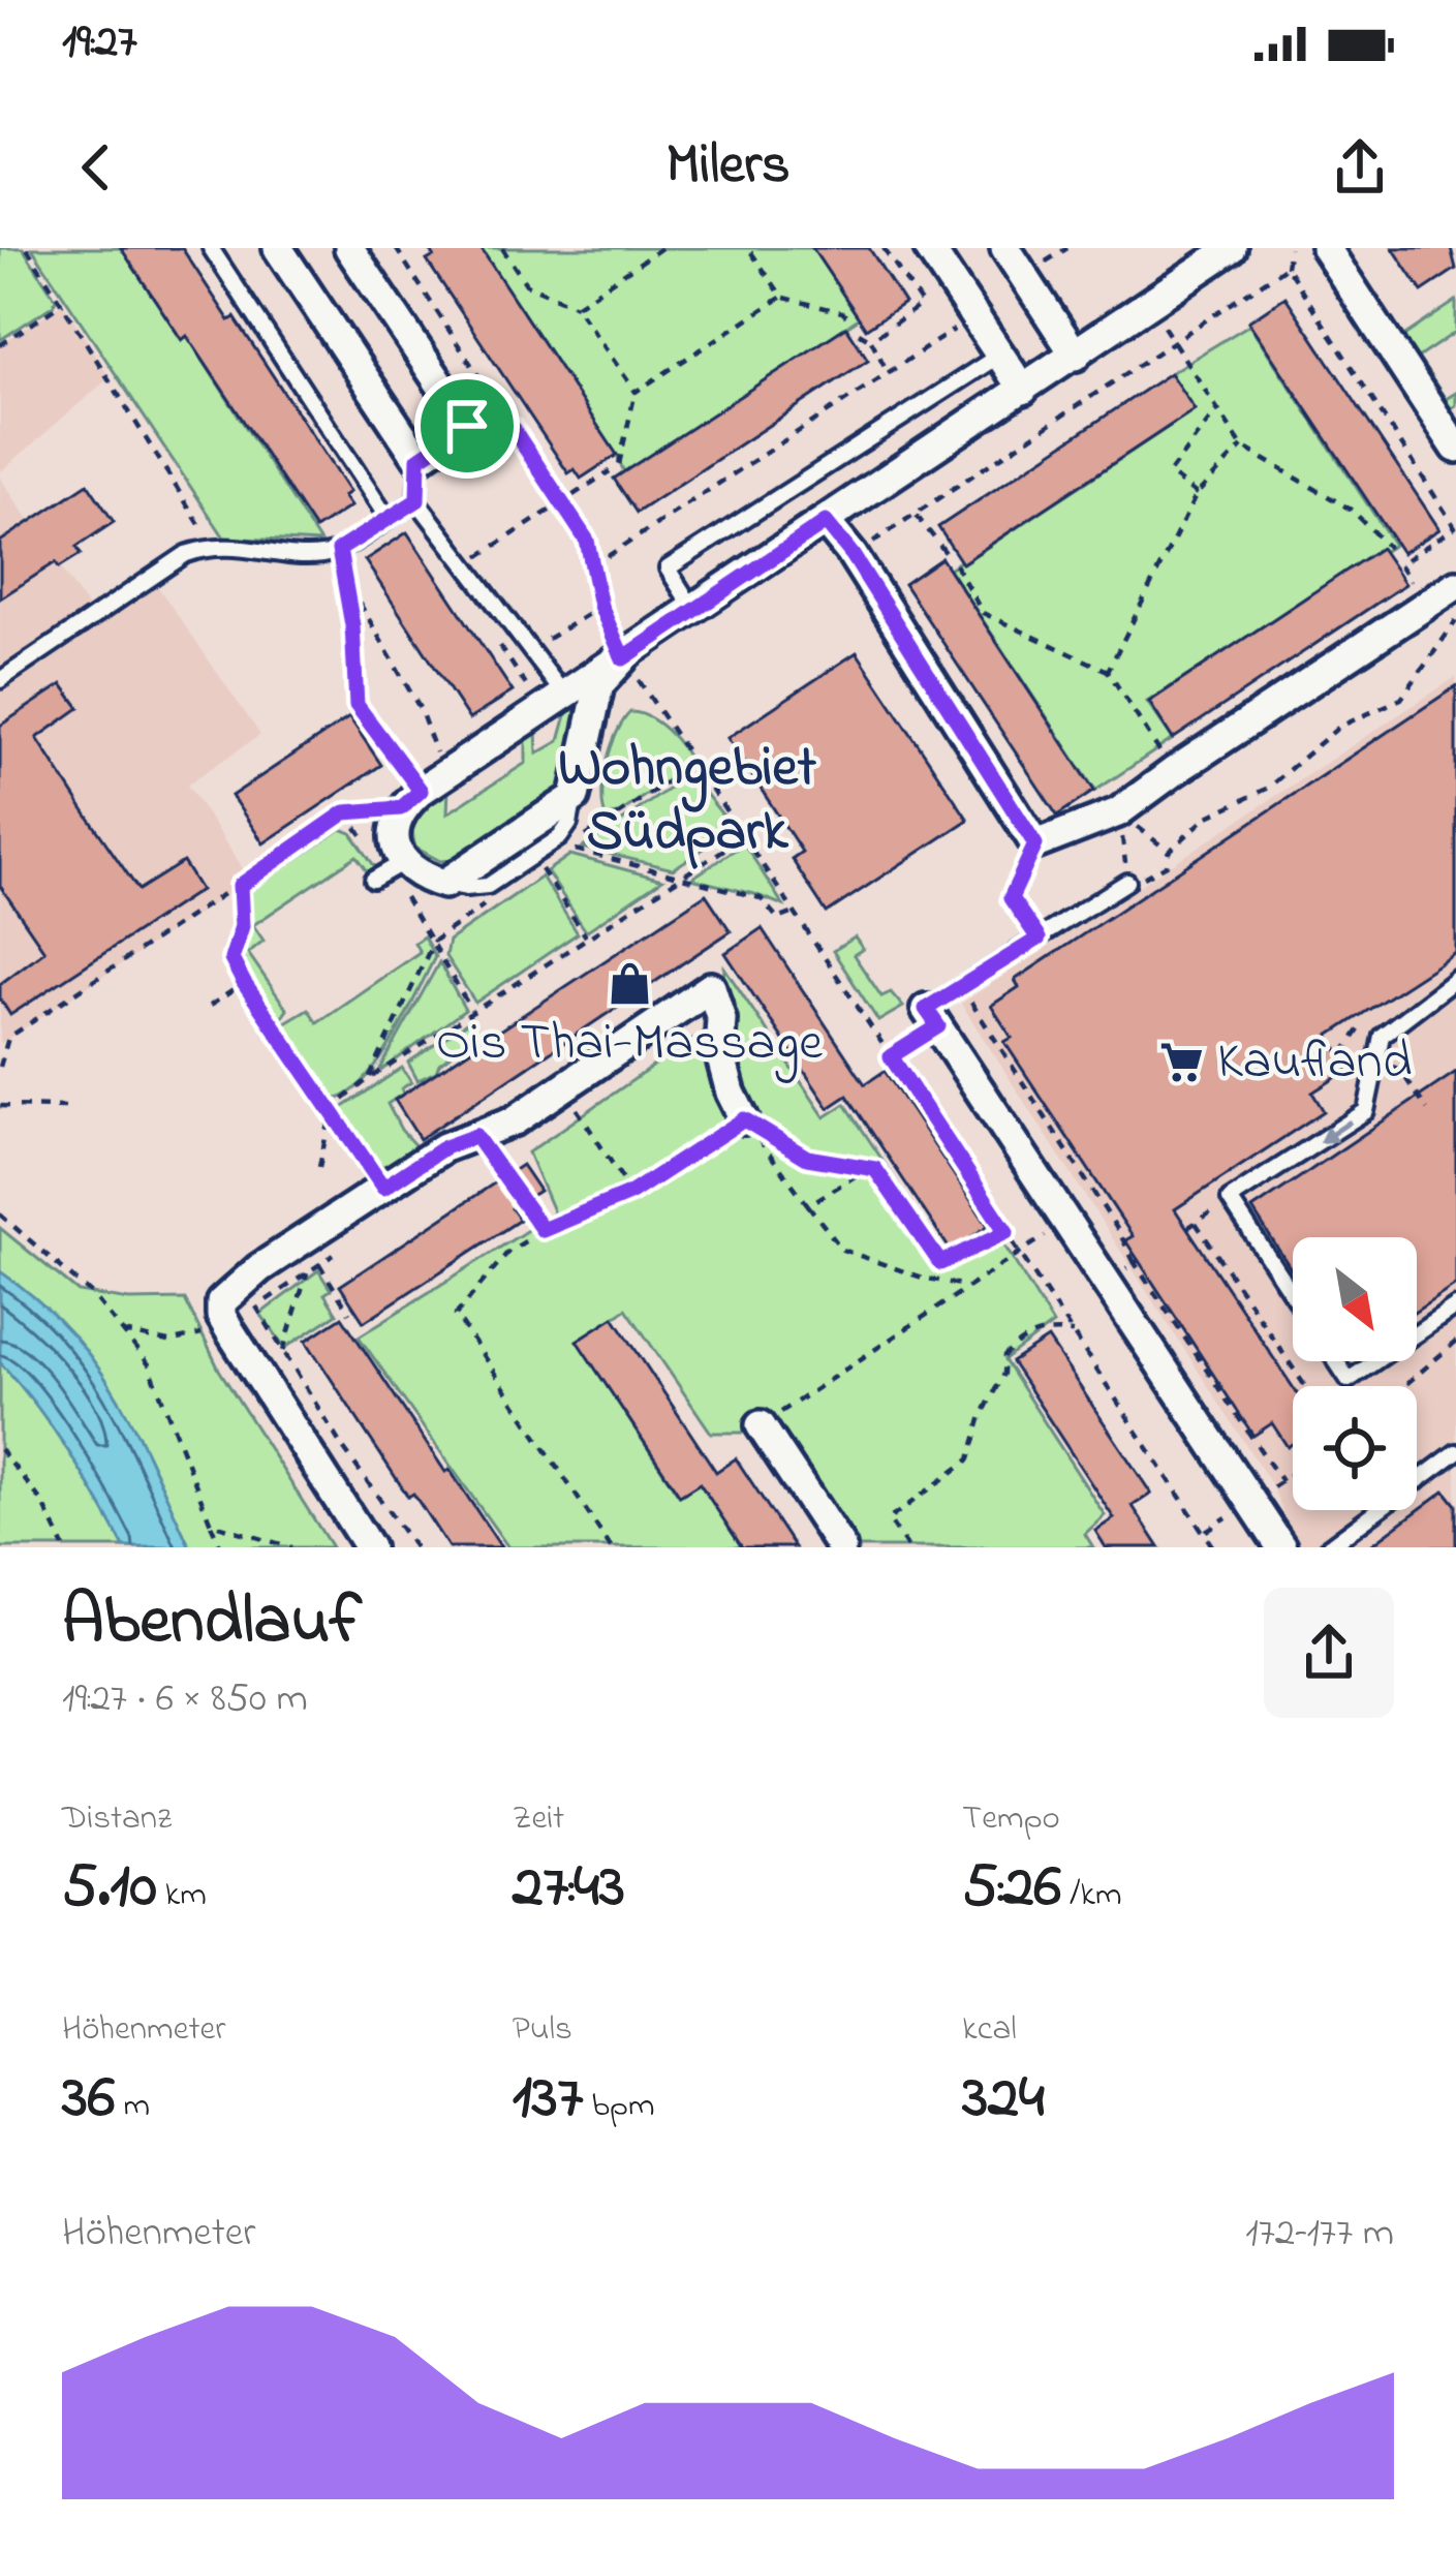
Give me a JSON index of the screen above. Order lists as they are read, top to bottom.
{
  "districts": ["Wohngebiet Südpark"],
  "places": {
    "shop": ["Ois Thai-Massage"],
    "supermarket": ["Kaufland"]
  },
  "north": "bottom right",
  "page": {
    "status": "19:27",
    "header": "Milers",
    "heading": ["Abendlauf", "19:27 · 6 × 850 m"],
    "stats": [
      ["Distanz", "5.10 km"],
      ["Zeit", "27:43"],
      ["Tempo", "5:26 /km"],
      ["Höhenmeter", "36 m"],
      ["Puls", "137 bpm"],
      ["kcal", "324"]
    ],
    "chart": ["Höhenmeter", "172–177 m"]
  }
}
